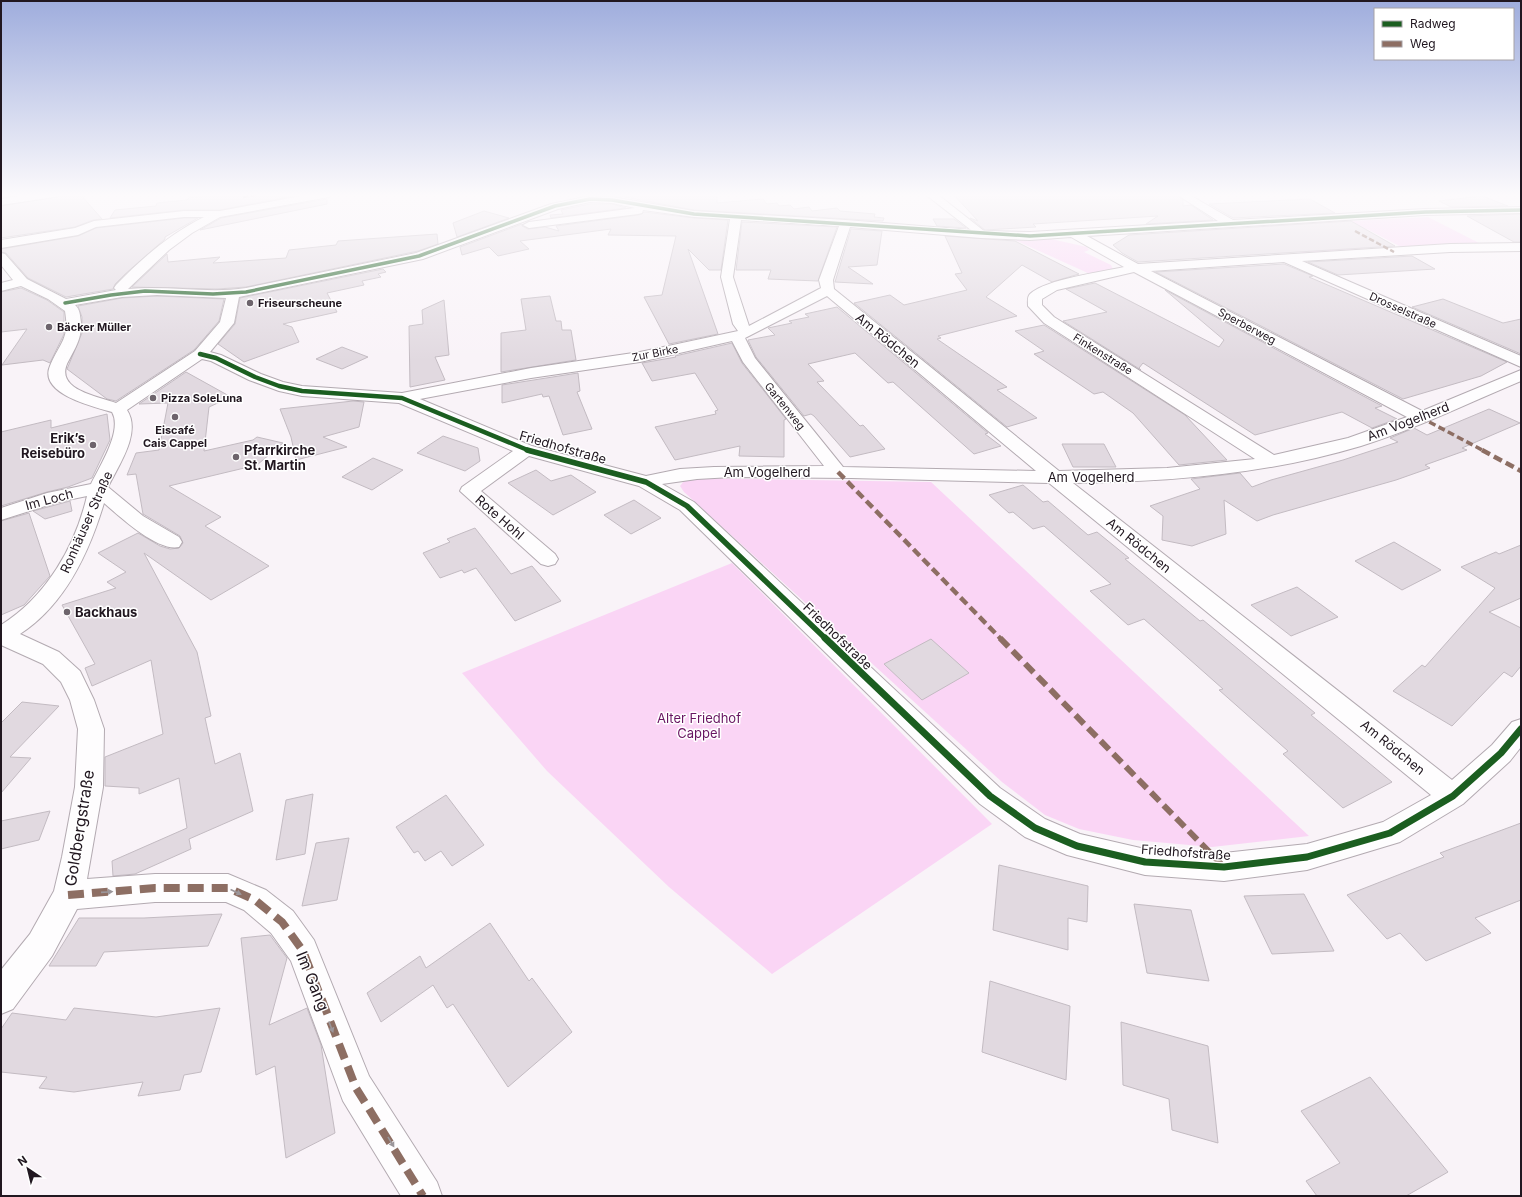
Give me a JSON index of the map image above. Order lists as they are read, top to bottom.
{
  "streets": {
    "street": [
      "Drosselstraße",
      "Sperberweg",
      "Am Rödchen",
      "Zur Birke",
      "Finkenstraße",
      "Gartenweg",
      "Am Vogelherd",
      "Friedhofstraße",
      "Im Loch",
      "Rote Hohl",
      "Ronhäuser Straße",
      "Goldbergstraße",
      "Im Gang"
    ]
  },
  "crossings": [
    ["Sperberweg", "Finkenstraße"],
    ["Sperberweg", "Am Vogelherd"],
    ["Am Rödchen", "Zur Birke"],
    ["Am Rödchen", "Am Vogelherd"],
    ["Am Rödchen", "Friedhofstraße"],
    ["Zur Birke", "Gartenweg"],
    ["Zur Birke", "Friedhofstraße"],
    ["Finkenstraße", "Am Vogelherd"],
    ["Gartenweg", "Am Vogelherd"],
    ["Am Vogelherd", "Friedhofstraße"],
    ["Friedhofstraße", "Rote Hohl"],
    ["Im Loch", "Ronhäuser Straße"],
    ["Ronhäuser Straße", "Goldbergstraße"],
    ["Goldbergstraße", "Im Gang"]
  ],
  "one_way": ["Im Gang"],
  "parks": ["Alter Friedhof Cappel"],
  "places": [
    "Friseurscheune",
    "Bäcker Müller",
    "Pizza SoleLuna",
    "Eiscafé Cais Cappel",
    "Erik’s Reisebüro",
    "Pfarrkirche St. Martin",
    "Backhaus"
  ],
  "legend": ["Radweg", "Weg"],
  "north": "top left"
}
